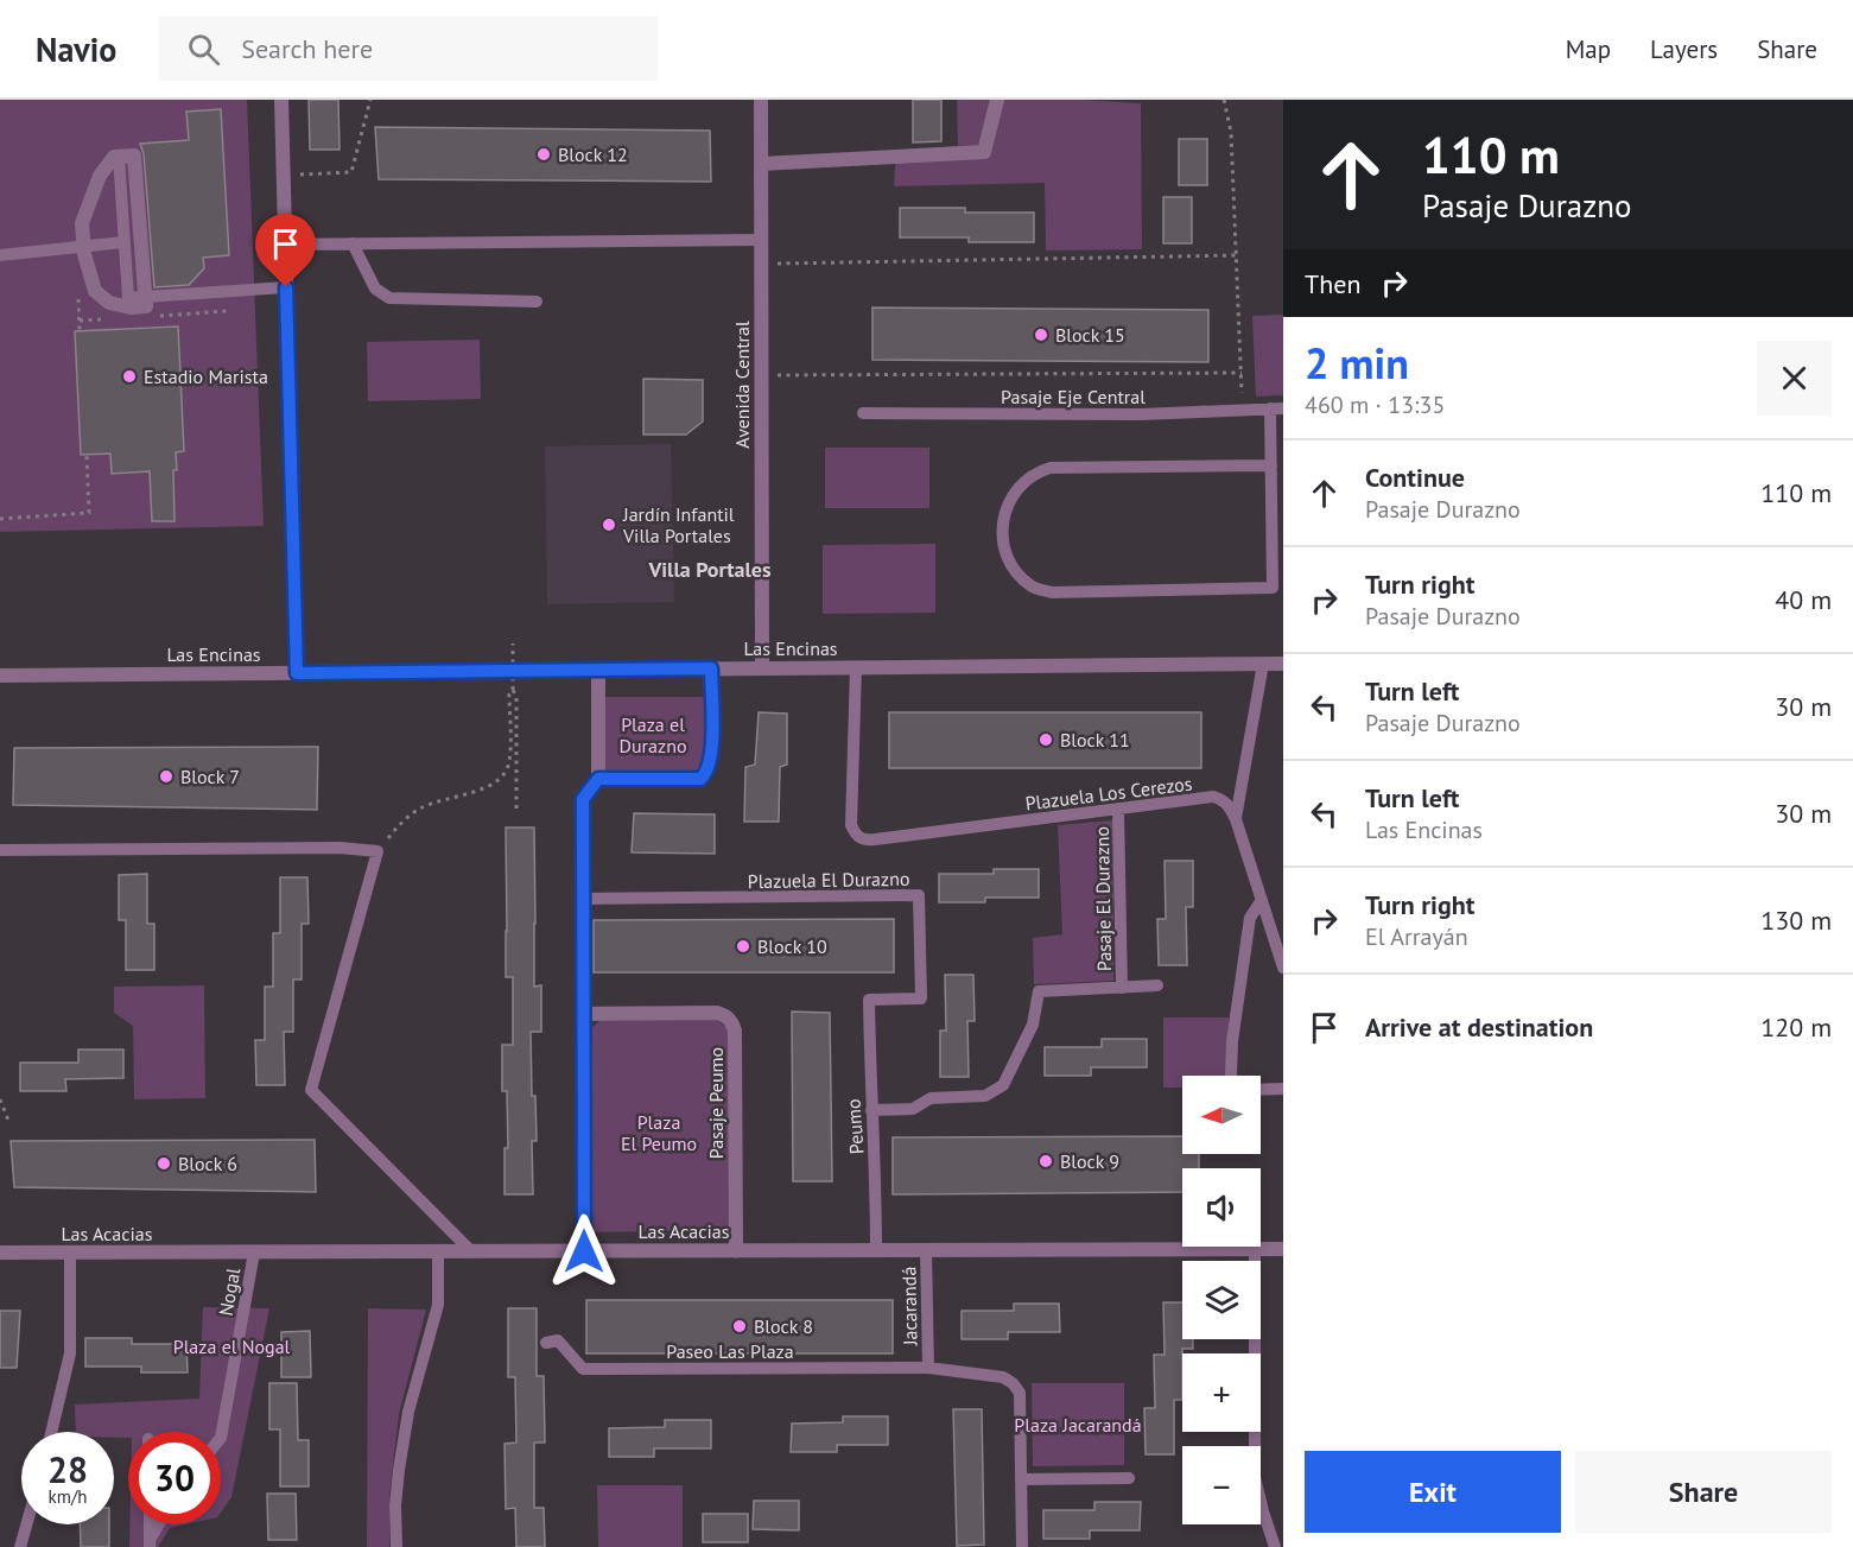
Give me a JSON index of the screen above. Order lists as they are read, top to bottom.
{
  "streets": {
    "street": [
      "Avenida Central",
      "Las Encinas",
      "Pasaje Peumo",
      "Las Acacias"
    ],
    "lane": [
      "Pasaje Eje Central",
      "Plazuela Los Cerezos",
      "Plazuela El Durazno",
      "Pasaje El Durazno",
      "Peumo",
      "Nogal",
      "Jacarandá",
      "Paseo Las Plaza"
    ]
  },
  "crossings": [
    ["Avenida Central", "Las Encinas"],
    ["Las Encinas", "Plazuela Los Cerezos"],
    ["Plazuela Los Cerezos", "Pasaje El Durazno"],
    ["Plazuela El Durazno", "Peumo"],
    ["Pasaje Peumo", "Las Acacias"],
    ["Peumo", "Las Acacias"],
    ["Las Acacias", "Nogal"],
    ["Las Acacias", "Jacarandá"],
    ["Jacarandá", "Paseo Las Plaza"]
  ],
  "districts": ["Villa Portales"],
  "parks": [
    "Plaza el Durazno",
    "Plaza El Peumo",
    "Plaza el Nogal",
    "Plaza Jacarandá"
  ],
  "places": [
    "Block 12",
    "Block 15",
    "Estadio Marista",
    "Jardín Infantil Villa Portales",
    "Block 11",
    "Block 7",
    "Block 10",
    "Block 9",
    "Block 6",
    "Block 8"
  ],
  "north": "left",
  "page": {
    "header": "Navio",
    "search": "Search here",
    "nav": ["Map", "Layers", "Share"],
    "turn": ["110 m", "Pasaje Durazno"],
    "then": "Then",
    "heading": ["2 min", "460 m · 13:35"],
    "list": [
      {
        "name": "Continue",
        "note": "Pasaje Durazno",
        "value": "110 m"
      },
      {
        "name": "Turn right",
        "note": "Pasaje Durazno",
        "value": "40 m"
      },
      {
        "name": "Turn left",
        "note": "Pasaje Durazno",
        "value": "30 m"
      },
      {
        "name": "Turn left",
        "note": "Las Encinas",
        "value": "30 m"
      },
      {
        "name": "Turn right",
        "note": "El Arrayán",
        "value": "130 m"
      },
      {
        "name": "Arrive at destination",
        "value": "120 m"
      }
    ],
    "map_buttons": ["+", "−"],
    "speed": "28 km/h",
    "limit": "30",
    "buttons": ["Exit", "Share"]
  }
}
